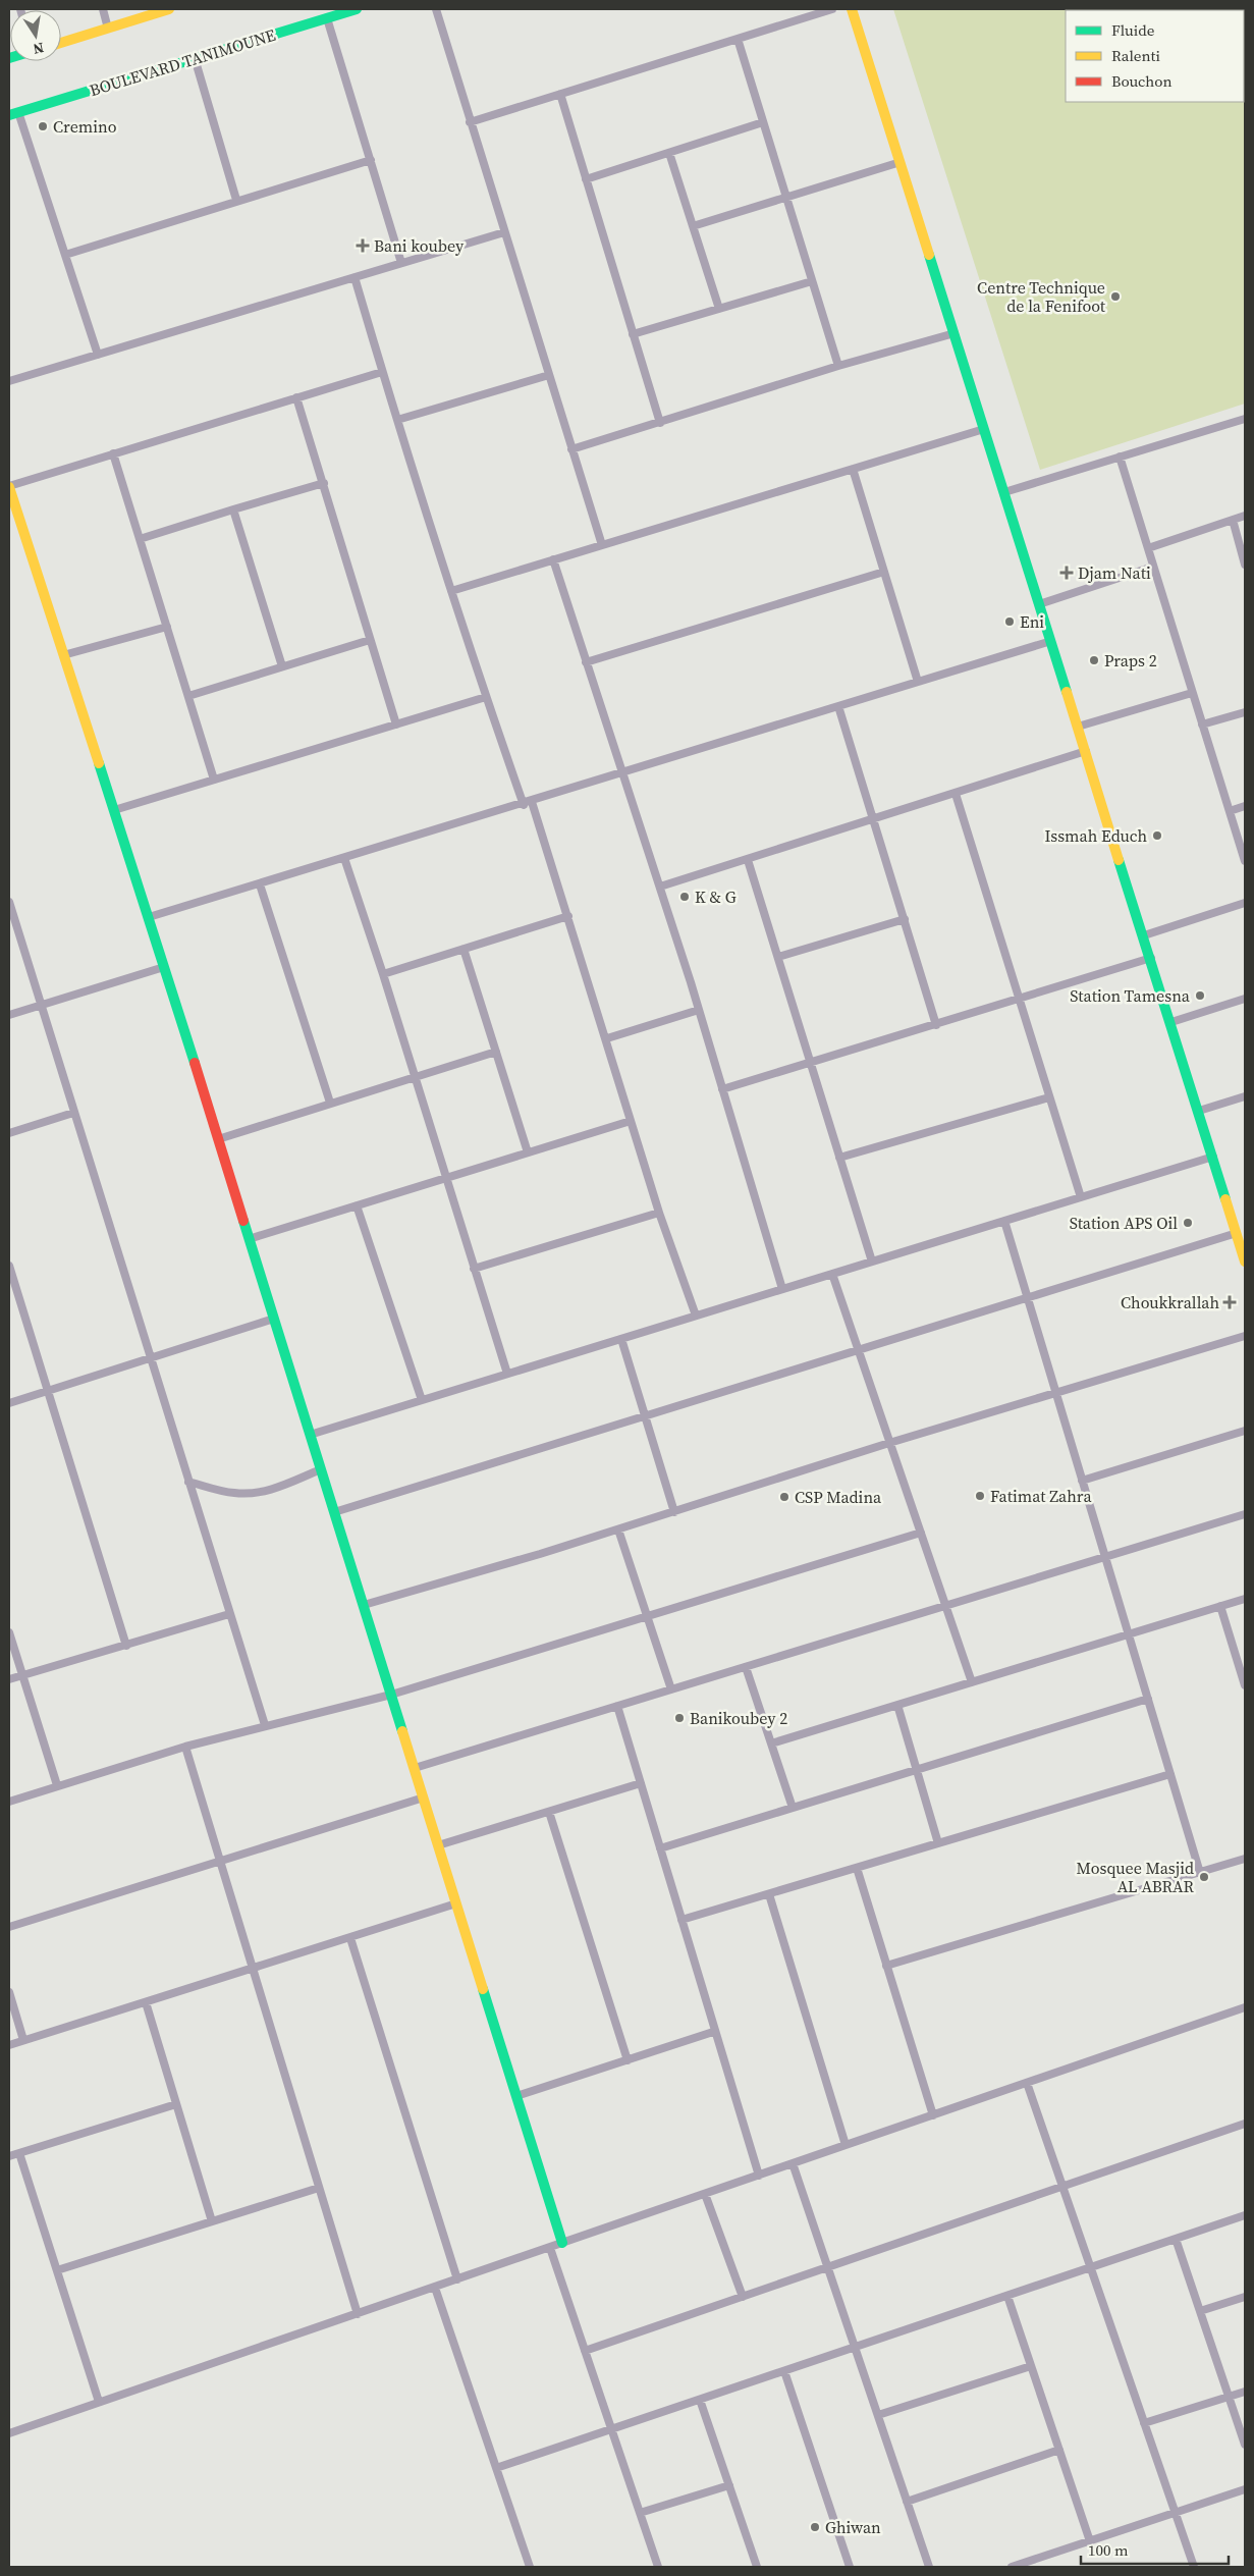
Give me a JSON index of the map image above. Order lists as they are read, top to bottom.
{
  "streets": {
    "street": ["BOULEVARD TANIMOUNE"]
  },
  "places": {
    "other": [
      "Cremino",
      "Centre Technique de la Fenifoot",
      "Eni",
      "Praps 2",
      "Issmah Educh",
      "K & G",
      "Station Tamesna",
      "Station APS Oil",
      "Fatimat Zahra",
      "CSP Madina",
      "Banikoubey 2",
      "Mosquee Masjid AL ABRAR",
      "Ghiwan"
    ],
    "health": ["Bani koubey", "Djam Nati", "Choukkrallah"]
  },
  "legend": ["Fluide", "Ralenti", "Bouchon"],
  "scale_bar": "100 m",
  "north": "bottom"
}
